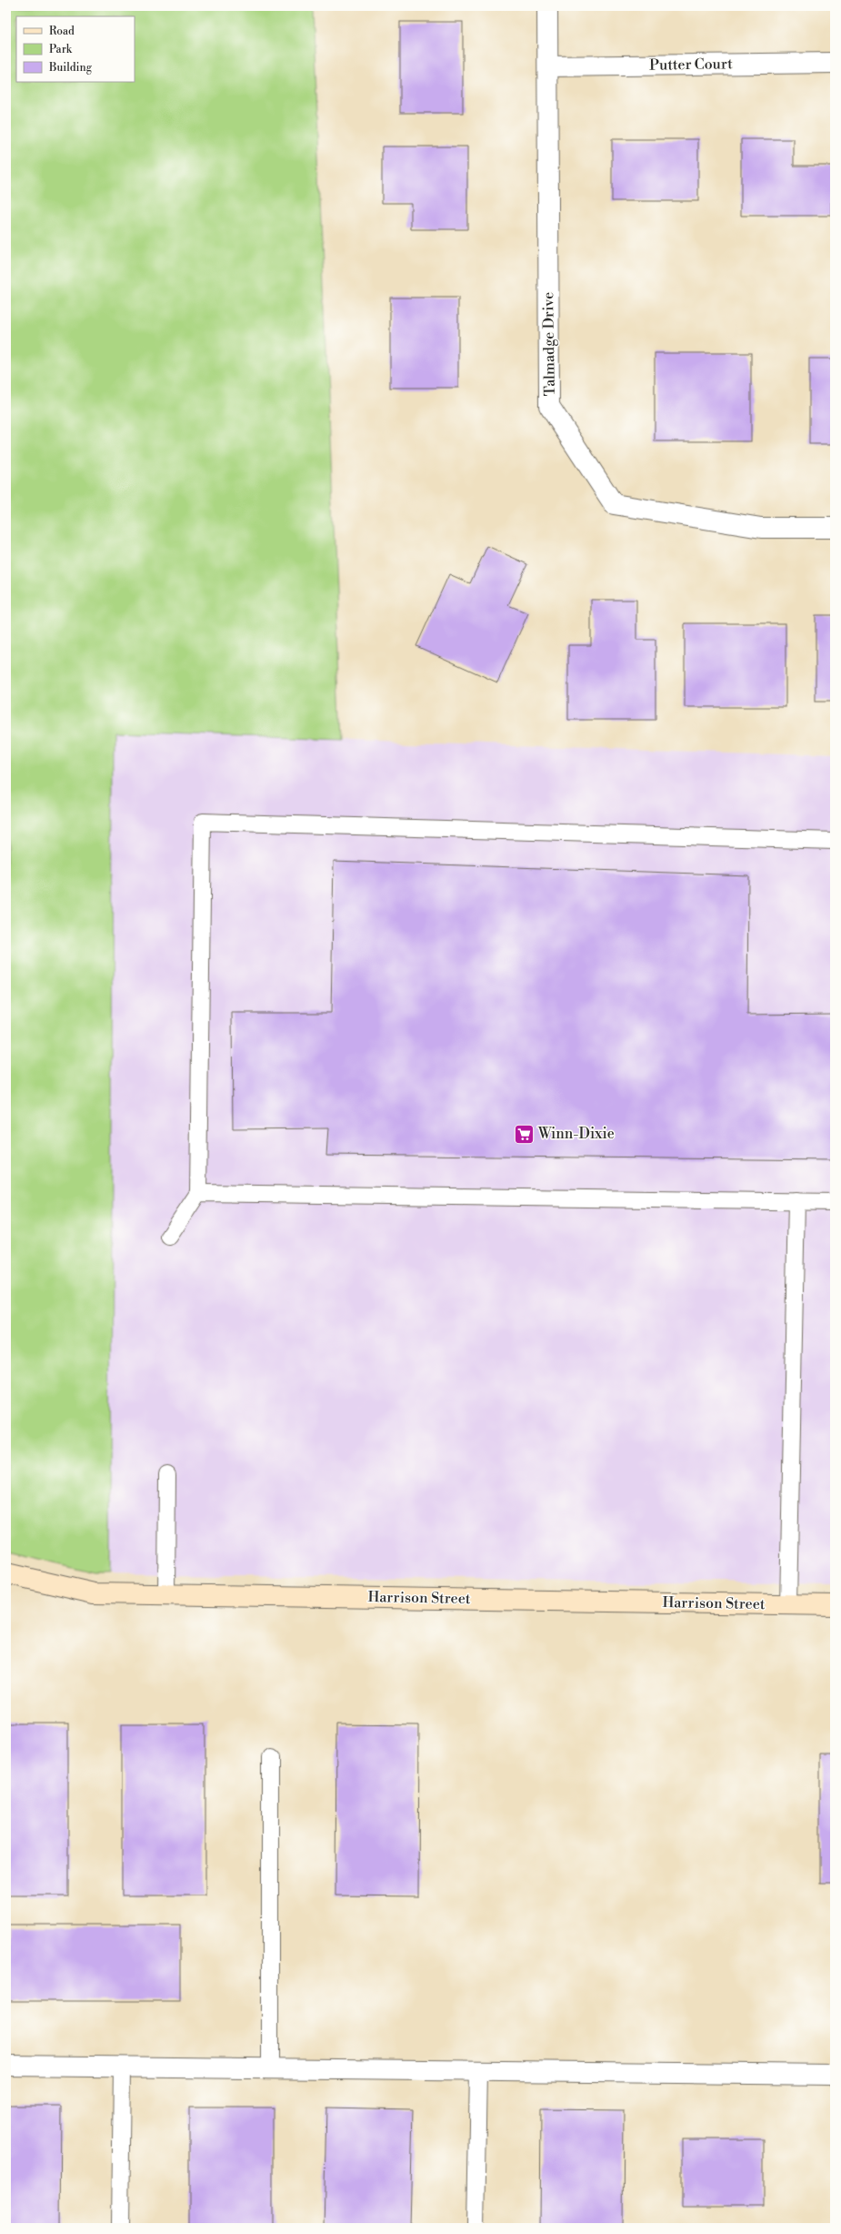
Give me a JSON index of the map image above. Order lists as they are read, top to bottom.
{
  "streets": {
    "street": ["Putter Court", "Talmadge Drive", "Harrison Street"]
  },
  "crossings": [
    ["Putter Court", "Talmadge Drive"]
  ],
  "places": {
    "supermarket": ["Winn-Dixie"]
  },
  "legend": ["Road", "Park", "Building"]
}
